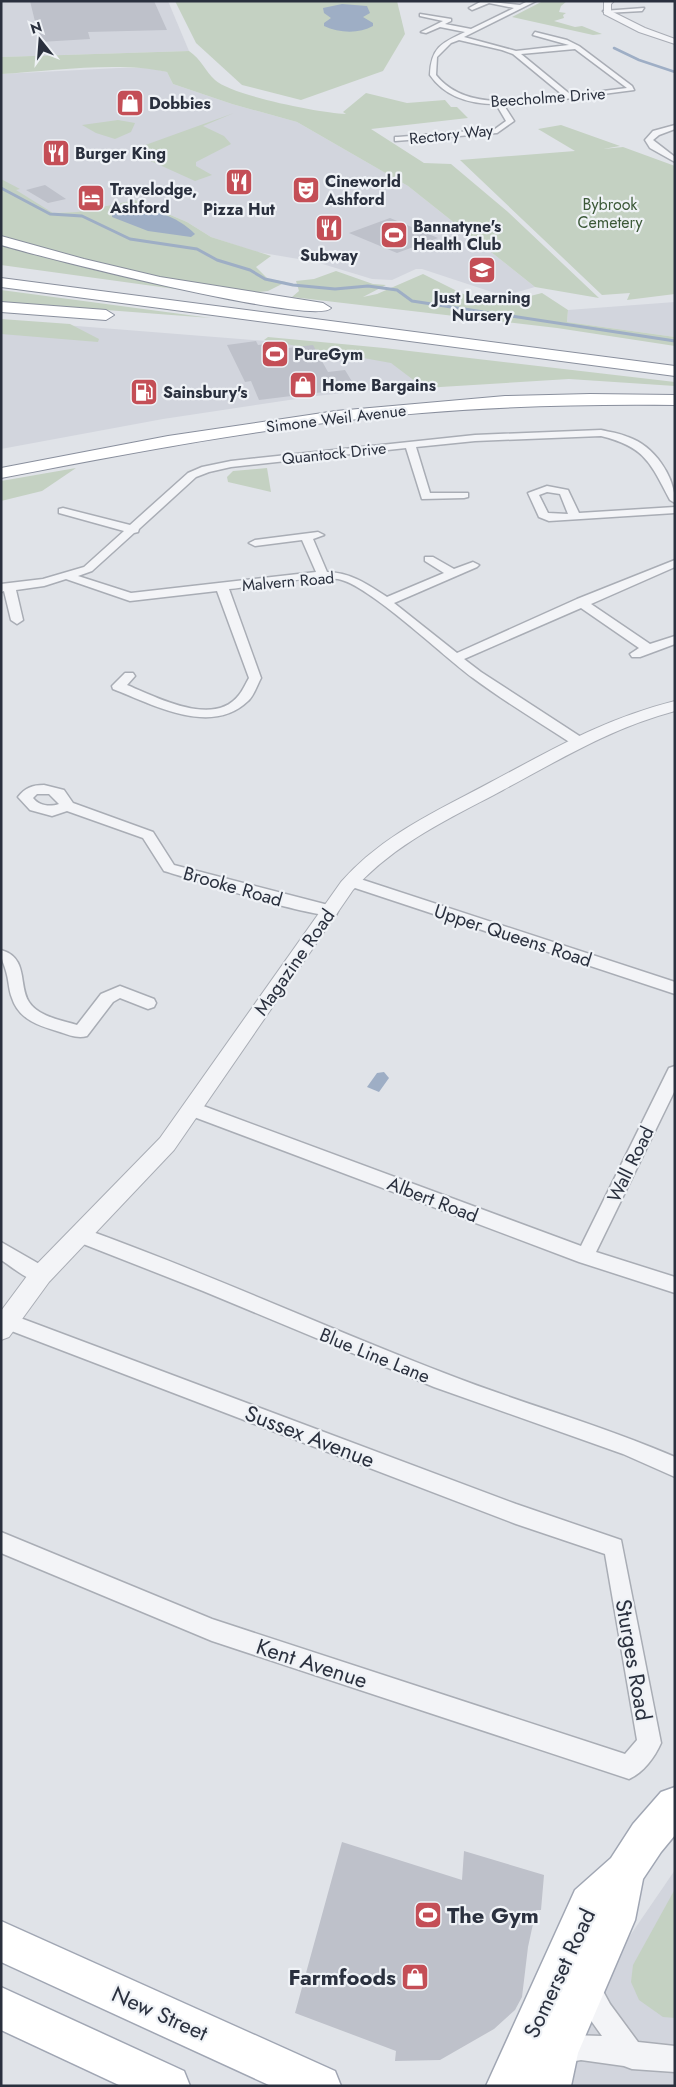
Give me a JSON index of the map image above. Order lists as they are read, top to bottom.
{
  "streets": {
    "highway": ["Simone Weil Avenue"],
    "main road": ["Somerset Road", "New Street"],
    "street": [
      "Beecholme Drive",
      "Rectory Way",
      "Quantock Drive",
      "Malvern Road",
      "Brooke Road",
      "Upper Queens Road",
      "Magazine Road",
      "Wall Road",
      "Albert Road",
      "Blue Line Lane",
      "Sussex Avenue",
      "Sturges Road",
      "Kent Avenue"
    ]
  },
  "crossings": [
    ["Beecholme Drive", "Rectory Way"],
    ["Quantock Drive", "Malvern Road"],
    ["Malvern Road", "Magazine Road"],
    ["Brooke Road", "Magazine Road"],
    ["Upper Queens Road", "Magazine Road"],
    ["Magazine Road", "Albert Road"],
    ["Magazine Road", "Blue Line Lane"],
    ["Magazine Road", "Sussex Avenue"],
    ["Wall Road", "Albert Road"],
    ["Sussex Avenue", "Sturges Road"],
    ["Sturges Road", "Kent Avenue"]
  ],
  "parks": ["Bybrook Cemetery"],
  "places": {
    "shop": ["Dobbies", "Home Bargains", "Farmfoods"],
    "restaurant": ["Burger King", "Pizza Hut", "Subway"],
    "theatre": ["Cineworld Ashford"],
    "hotel": ["Travelodge, Ashford"],
    "sports": ["Bannatyne's Health Club", "PureGym", "The Gym"],
    "school or university": ["Just Learning Nursery"],
    "fuel station": ["Sainsbury's"]
  },
  "north": "top"
}
